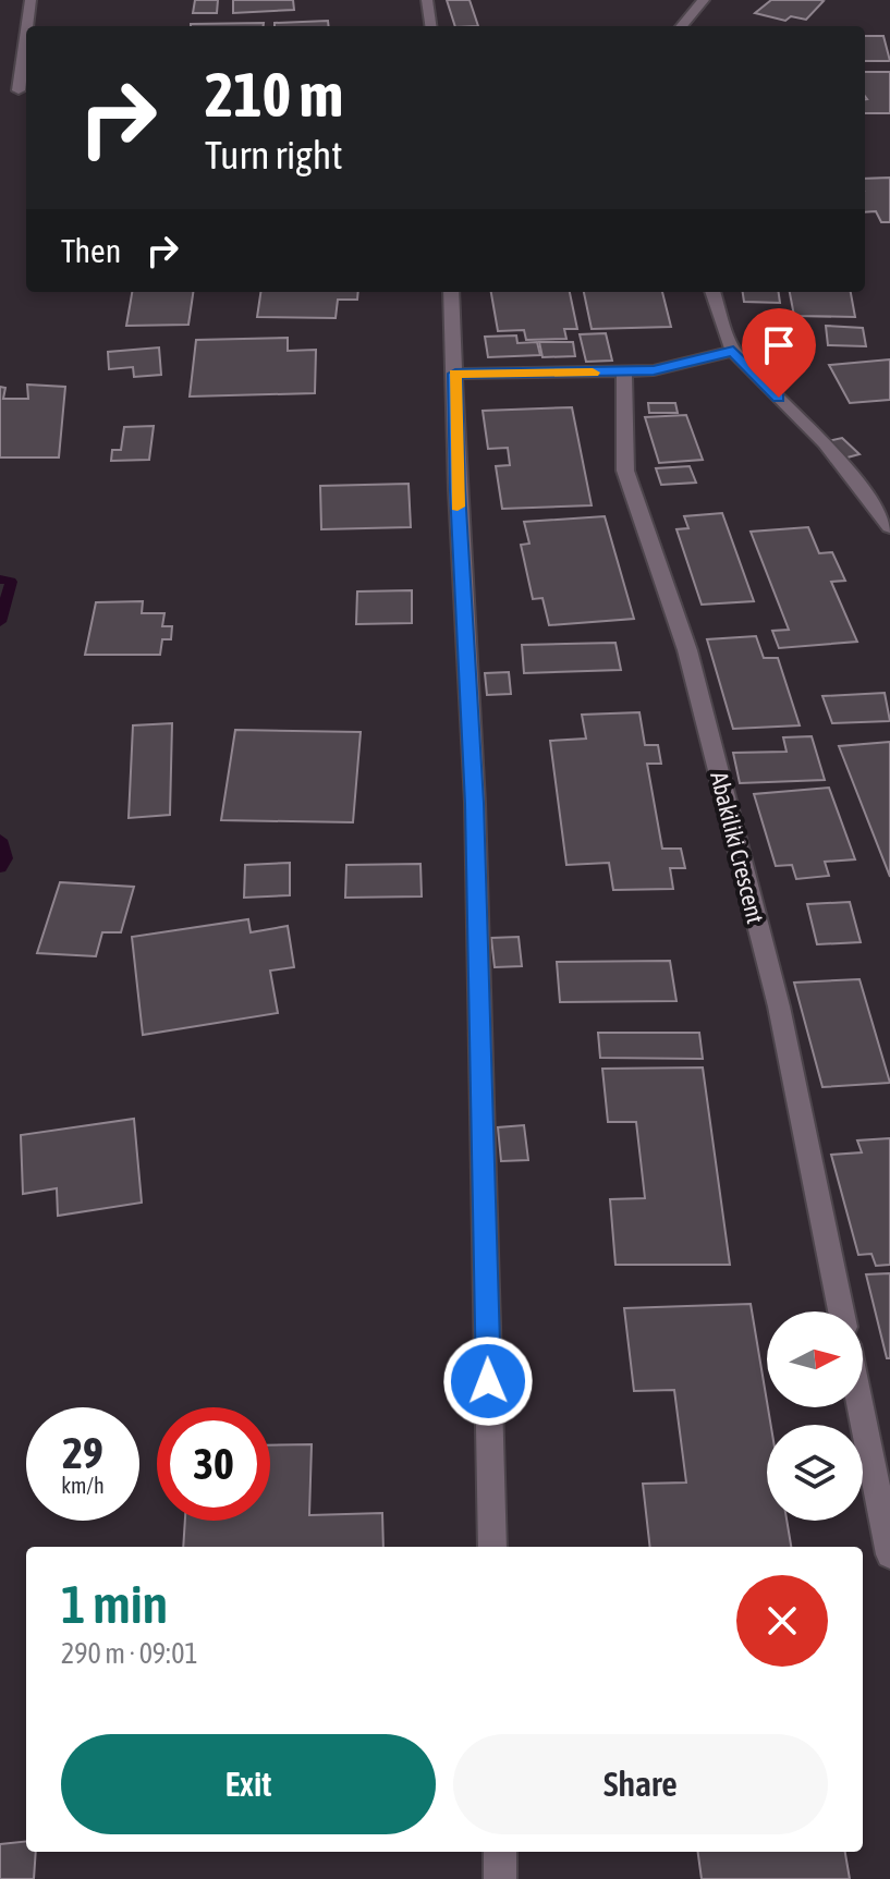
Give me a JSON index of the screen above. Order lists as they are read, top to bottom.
{
  "streets": {
    "street": ["Abakiliki Crescent"]
  },
  "north": "right",
  "page": {
    "turn": ["210 m", "Turn right"],
    "then": "Then",
    "speed": "29 km/h",
    "limit": "30",
    "heading": ["1 min", "290 m · 09:01"],
    "buttons": ["Exit", "Share"]
  }
}
